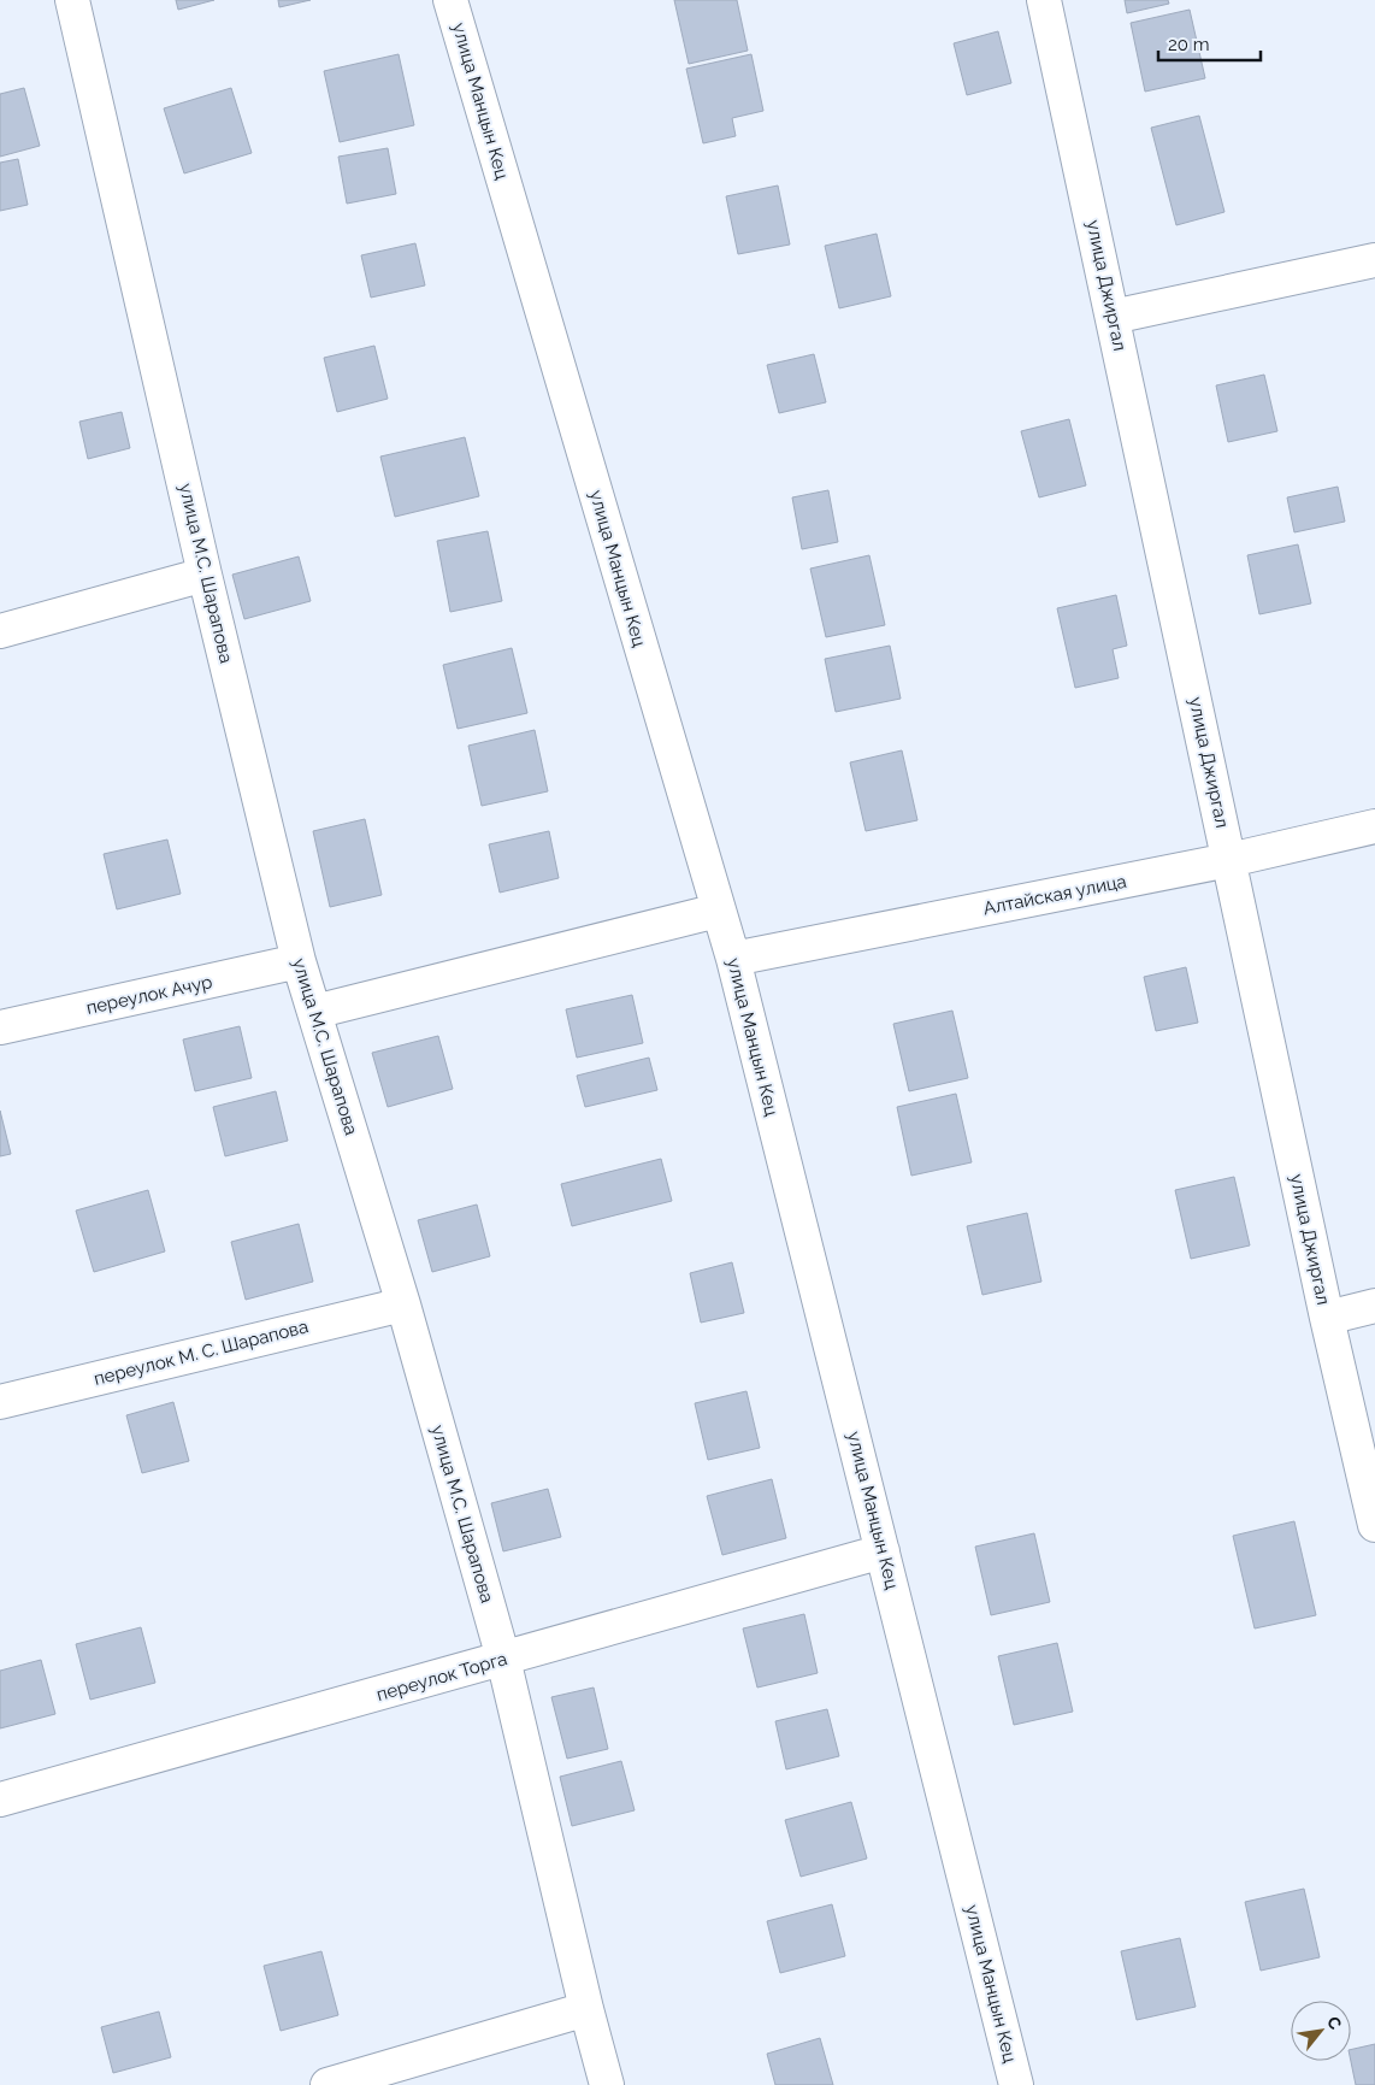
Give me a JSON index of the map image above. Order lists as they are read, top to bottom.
{
  "streets": {
    "street": [
      "улица Манцын Кец",
      "улица Джиргал",
      "улица М.С. Шарапова",
      "Алтайская улица",
      "переулок Ачур",
      "переулок М. С. Шарапова",
      "переулок Торга"
    ]
  },
  "crossings": [
    ["улица Манцын Кец", "Алтайская улица"],
    ["улица Манцын Кец", "переулок Торга"],
    ["улица Джиргал", "Алтайская улица"],
    ["улица М.С. Шарапова", "переулок Ачур"],
    ["улица М.С. Шарапова", "переулок М. С. Шарапова"],
    ["улица М.С. Шарапова", "переулок Торга"]
  ],
  "scale_bar": "20 m",
  "north": "top right"
}
